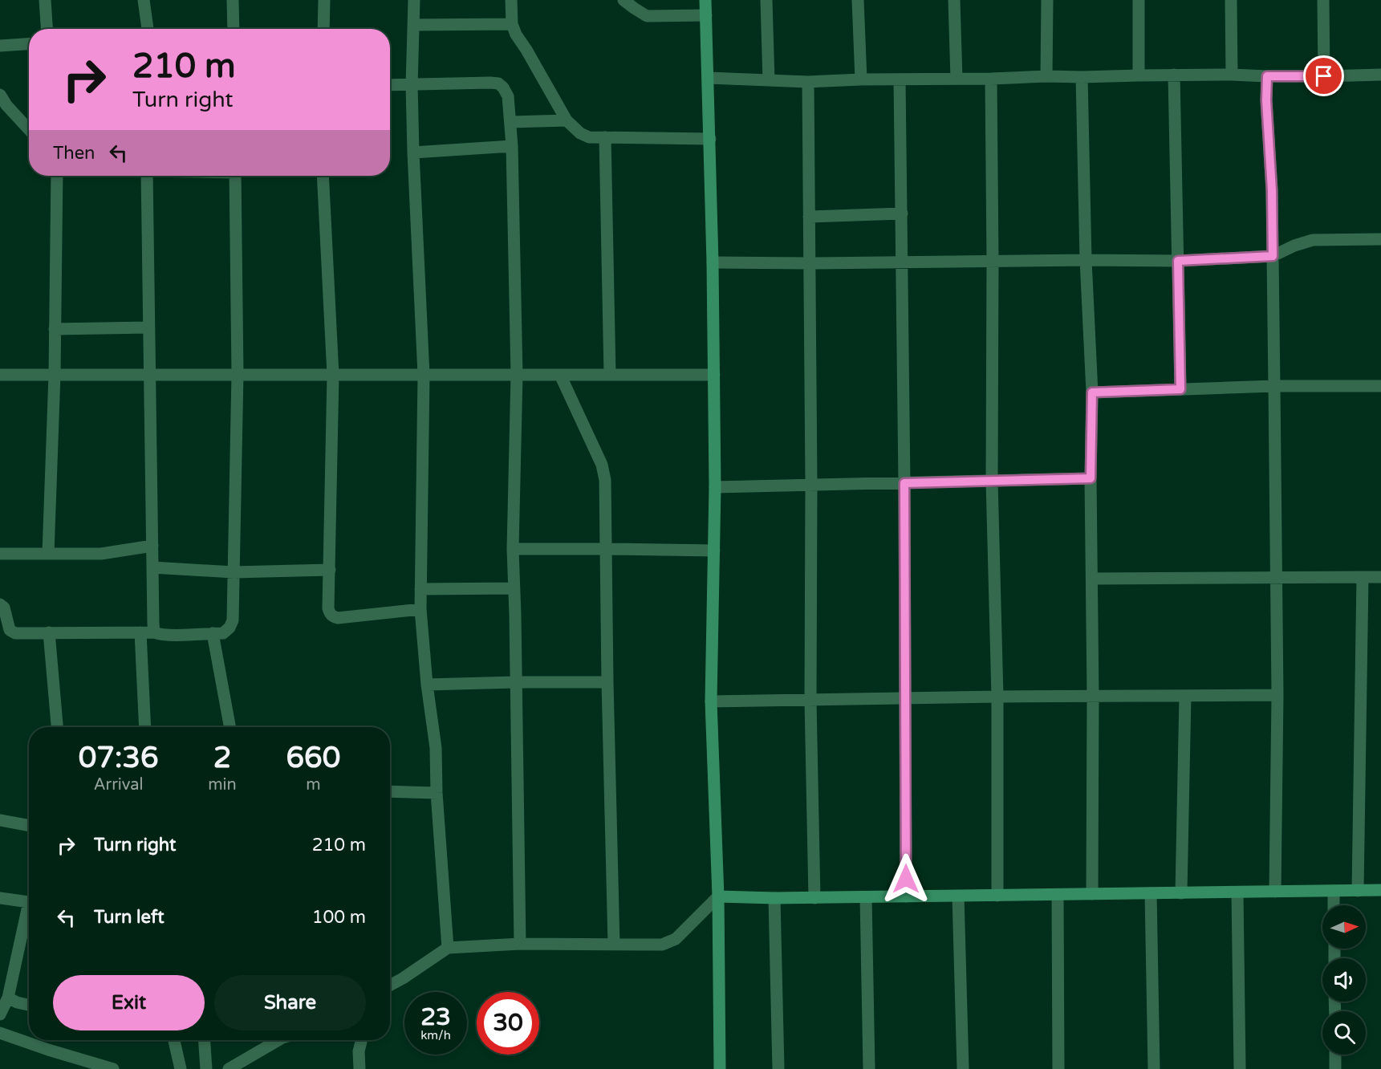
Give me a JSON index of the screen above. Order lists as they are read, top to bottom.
{
  "north": "right",
  "page": {
    "turn": ["210 m", "Turn right"],
    "then": "Then",
    "eta": [
      "07:36",
      "Arrival",
      "2",
      "min",
      "660",
      "m"
    ],
    "list": [
      {
        "name": "Turn right",
        "value": "210 m"
      },
      {
        "name": "Turn left",
        "value": "100 m"
      }
    ],
    "buttons": ["Exit", "Share"],
    "speed": "23 km/h",
    "limit": "30"
  }
}
